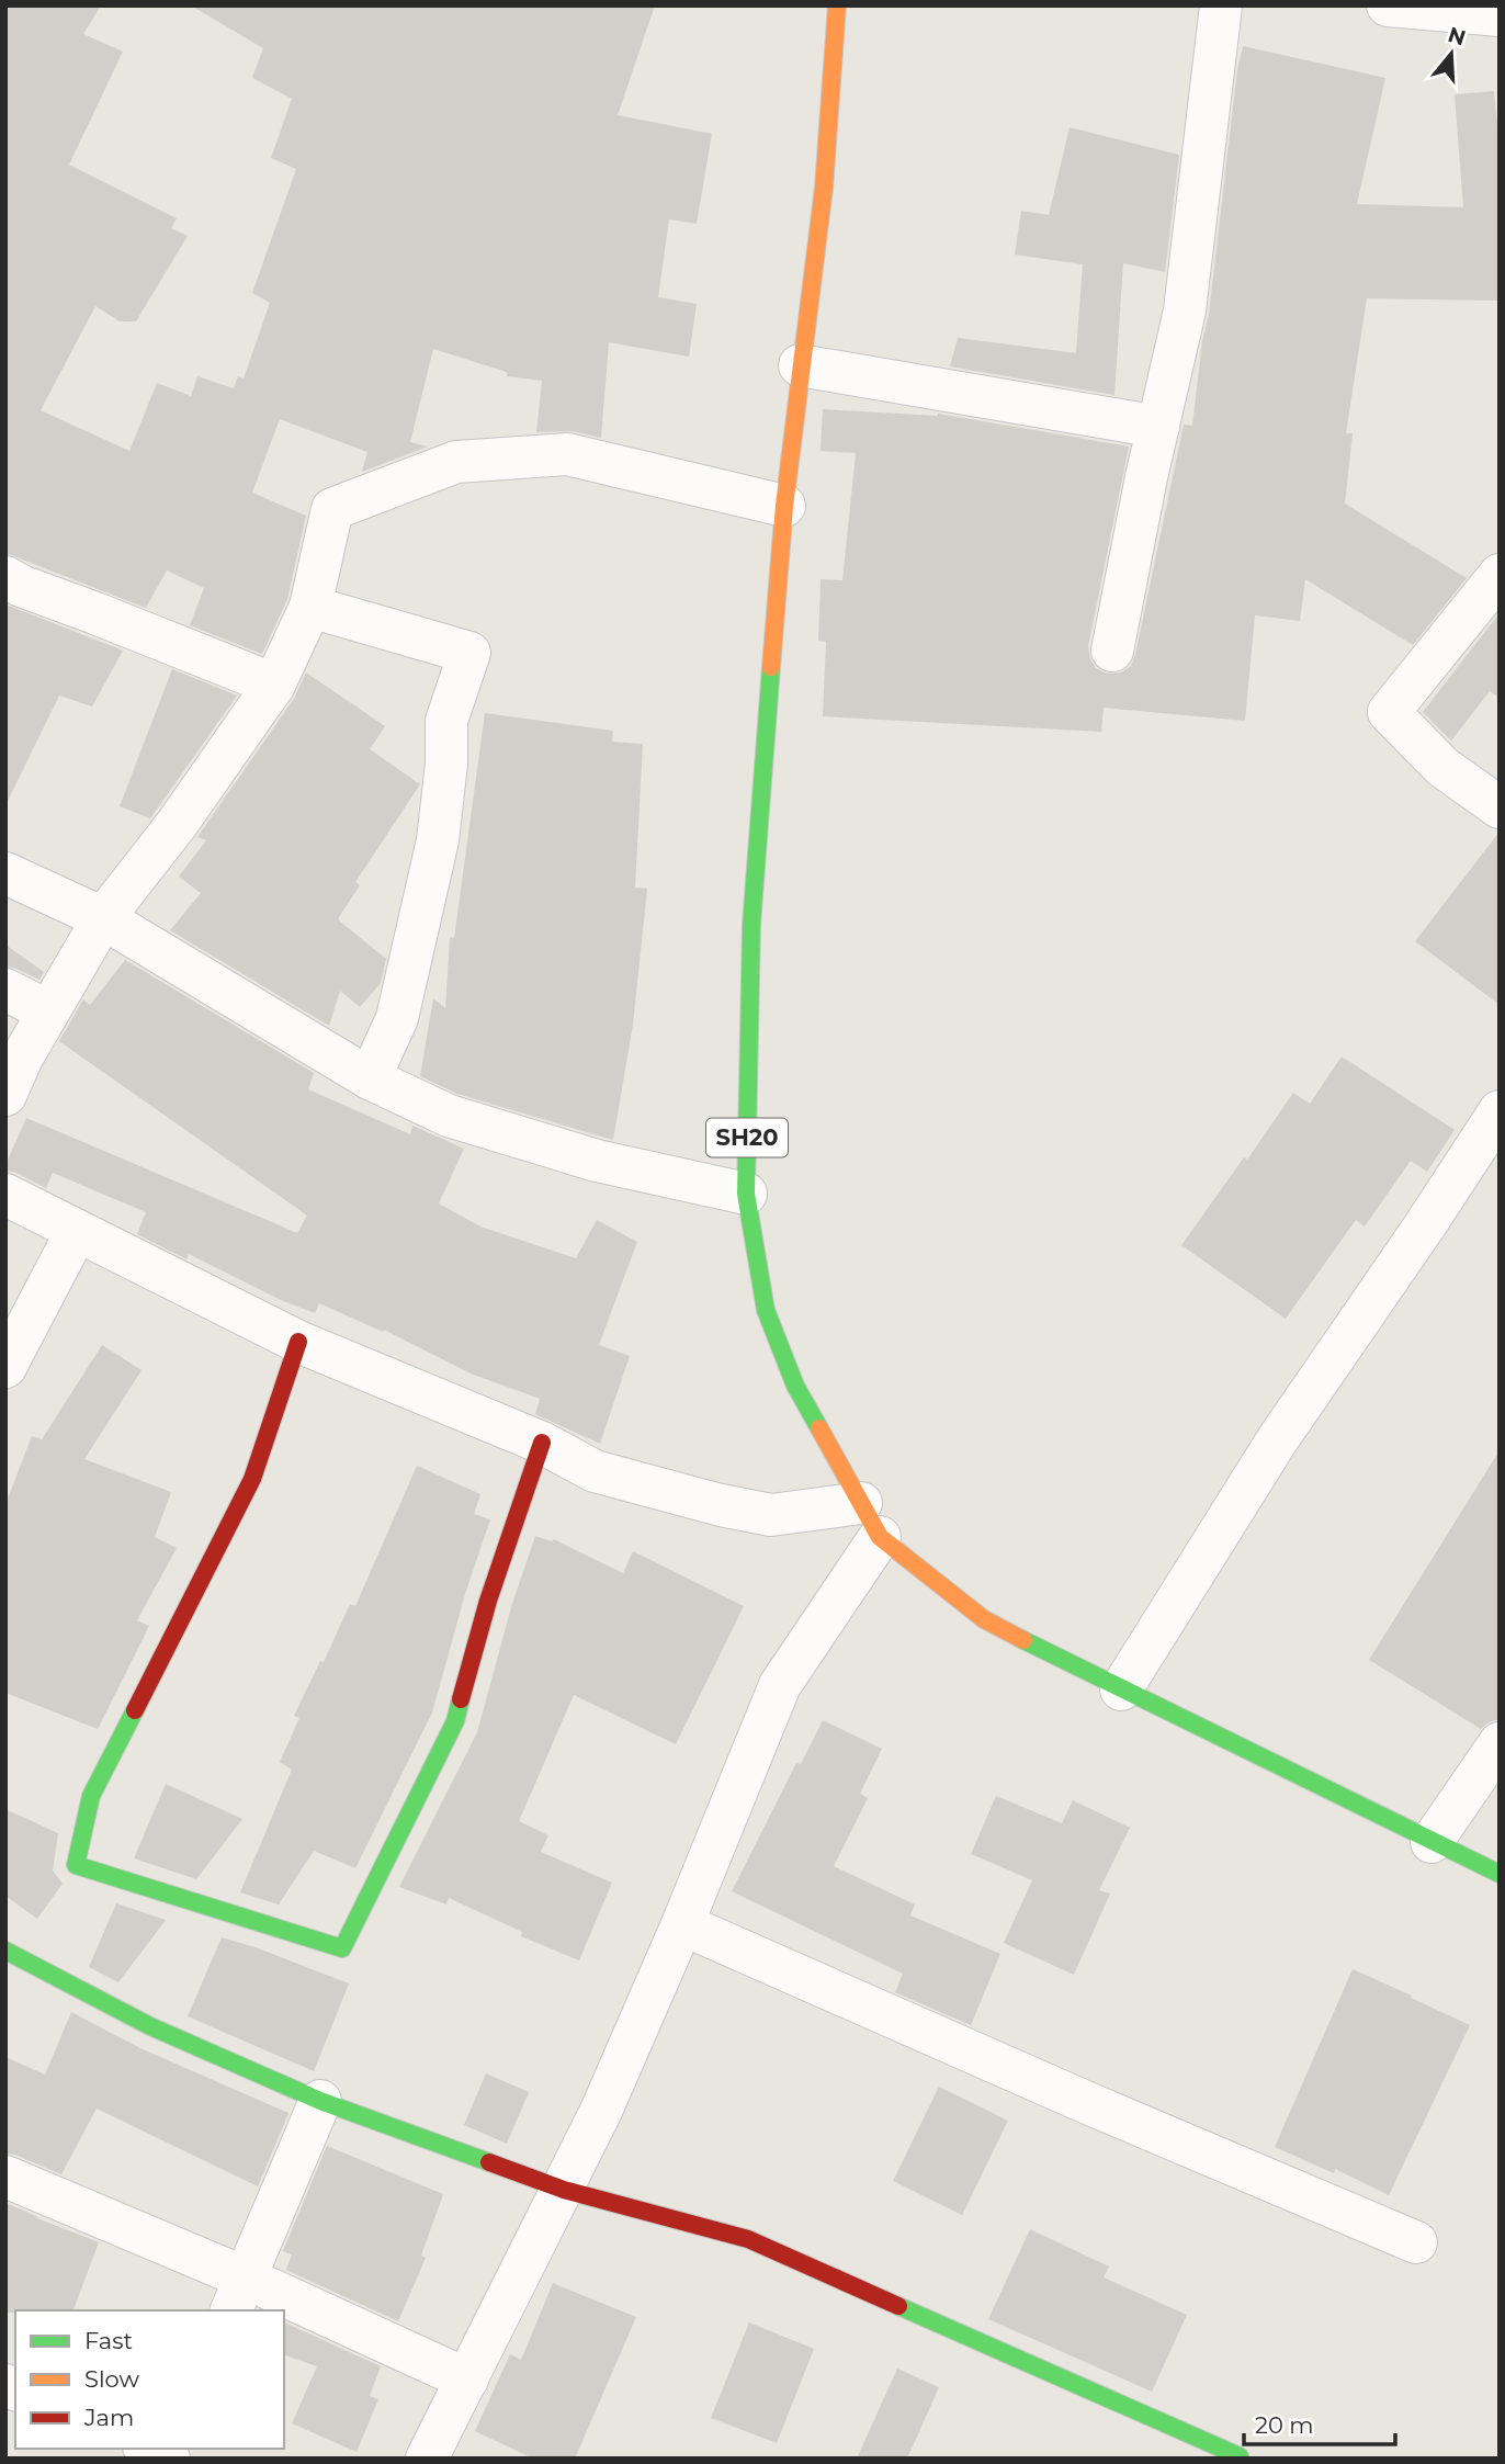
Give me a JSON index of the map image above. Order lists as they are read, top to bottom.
{
  "streets": {
    "street": ["SH20"]
  },
  "legend": ["Fast", "Slow", "Jam"],
  "scale_bar": "20 m",
  "north": "top"
}
